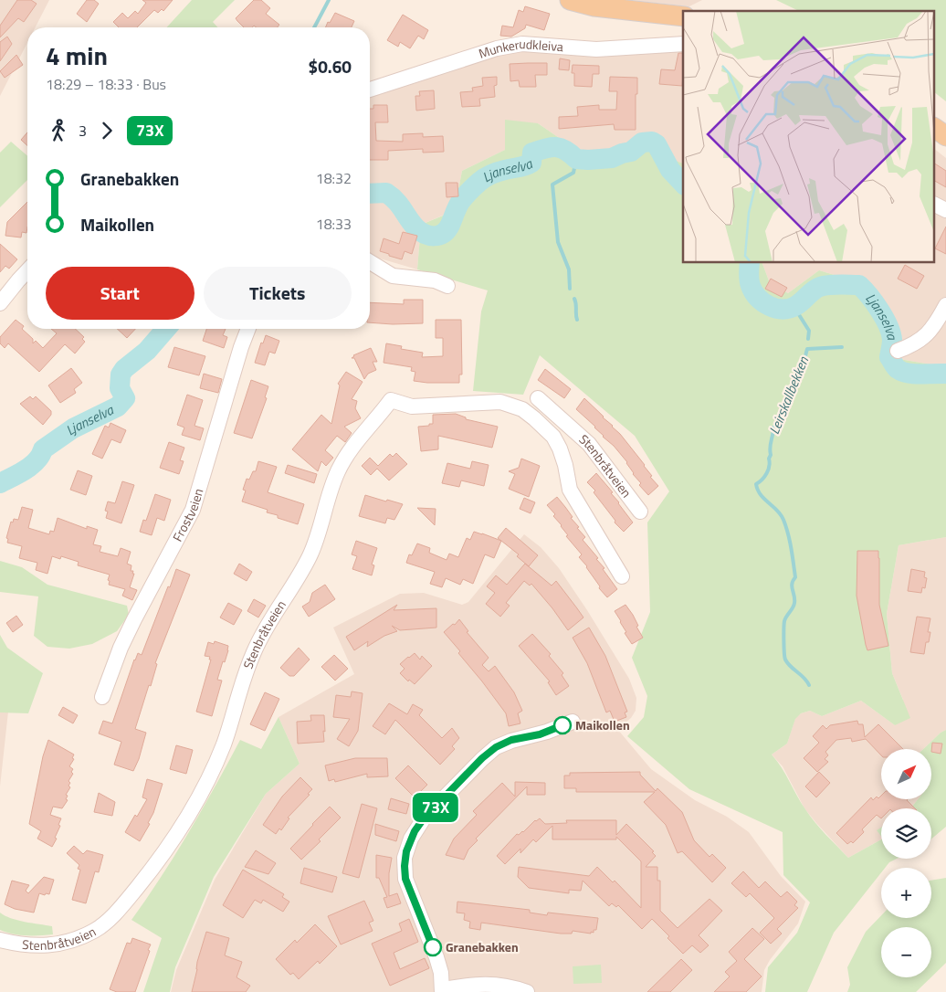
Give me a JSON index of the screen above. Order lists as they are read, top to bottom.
{
  "streets": {
    "street": ["Munkerudkleiva", "Stenbråtveien", "Frostveien"]
  },
  "water": ["Ljanselva", "Leirskallbekken"],
  "places": ["Maikollen", "Granebakken"],
  "lines": ["bus line 73X"],
  "north": "top right",
  "page": {
    "on_map": "73X",
    "heading": ["4 min", "18:29 – 18:33 · Bus", "$0.60"],
    "legs": ["3", "73X"],
    "list": [
      {
        "name": "Granebakken",
        "value": "18:32"
      },
      {
        "name": "Maikollen",
        "value": "18:33"
      }
    ],
    "buttons": ["Start", "Tickets"],
    "map_buttons": ["+", "−"]
  }
}
